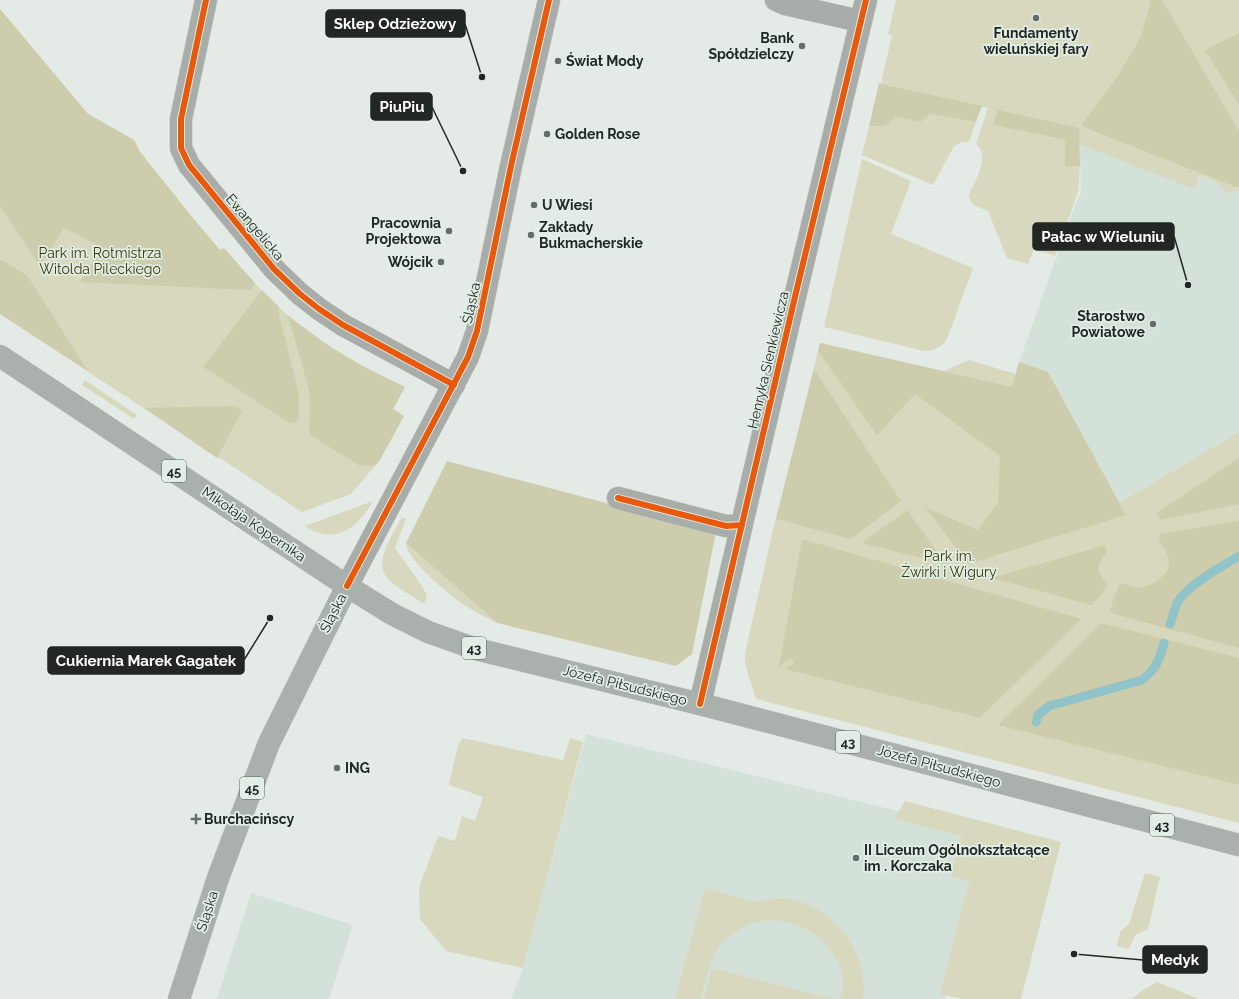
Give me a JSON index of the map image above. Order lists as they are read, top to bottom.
{
  "streets": {
    "main road": [
      "Śląska",
      "45",
      "Mikołaja Kopernika",
      "43",
      "Józefa Piłsudskiego"
    ],
    "street": ["Ewangelicka", "Henryka Sienkiewicza"]
  },
  "crossings": [
    ["Ewangelicka", "Śląska"],
    ["Śląska", "Mikołaja Kopernika"],
    ["Śląska", "Józefa Piłsudskiego"],
    ["Henryka Sienkiewicza", "Józefa Piłsudskiego"],
    ["Mikołaja Kopernika", "Józefa Piłsudskiego"]
  ],
  "parks": ["Park im. Rotmistrza Witolda Pileckiego", "Park im. Żwirki i Wigury"],
  "places": {
    "other": [
      "Fundamenty wieluńskiej fary",
      "Bank Spółdzielczy",
      "Świat Mody",
      "Sklep Odzieżowy",
      "Golden Rose",
      "PiuPiu",
      "U Wiesi",
      "Pracownia Projektowa",
      "Zakłady Bukmacherskie",
      "Wójcik",
      "Pałac w Wieluniu",
      "Starostwo Powiatowe",
      "Cukiernia Marek Gagatek",
      "ING",
      "II Liceum Ogólnokształcące im . Korczaka",
      "Medyk"
    ],
    "health": ["Burchacińscy"]
  }
}
